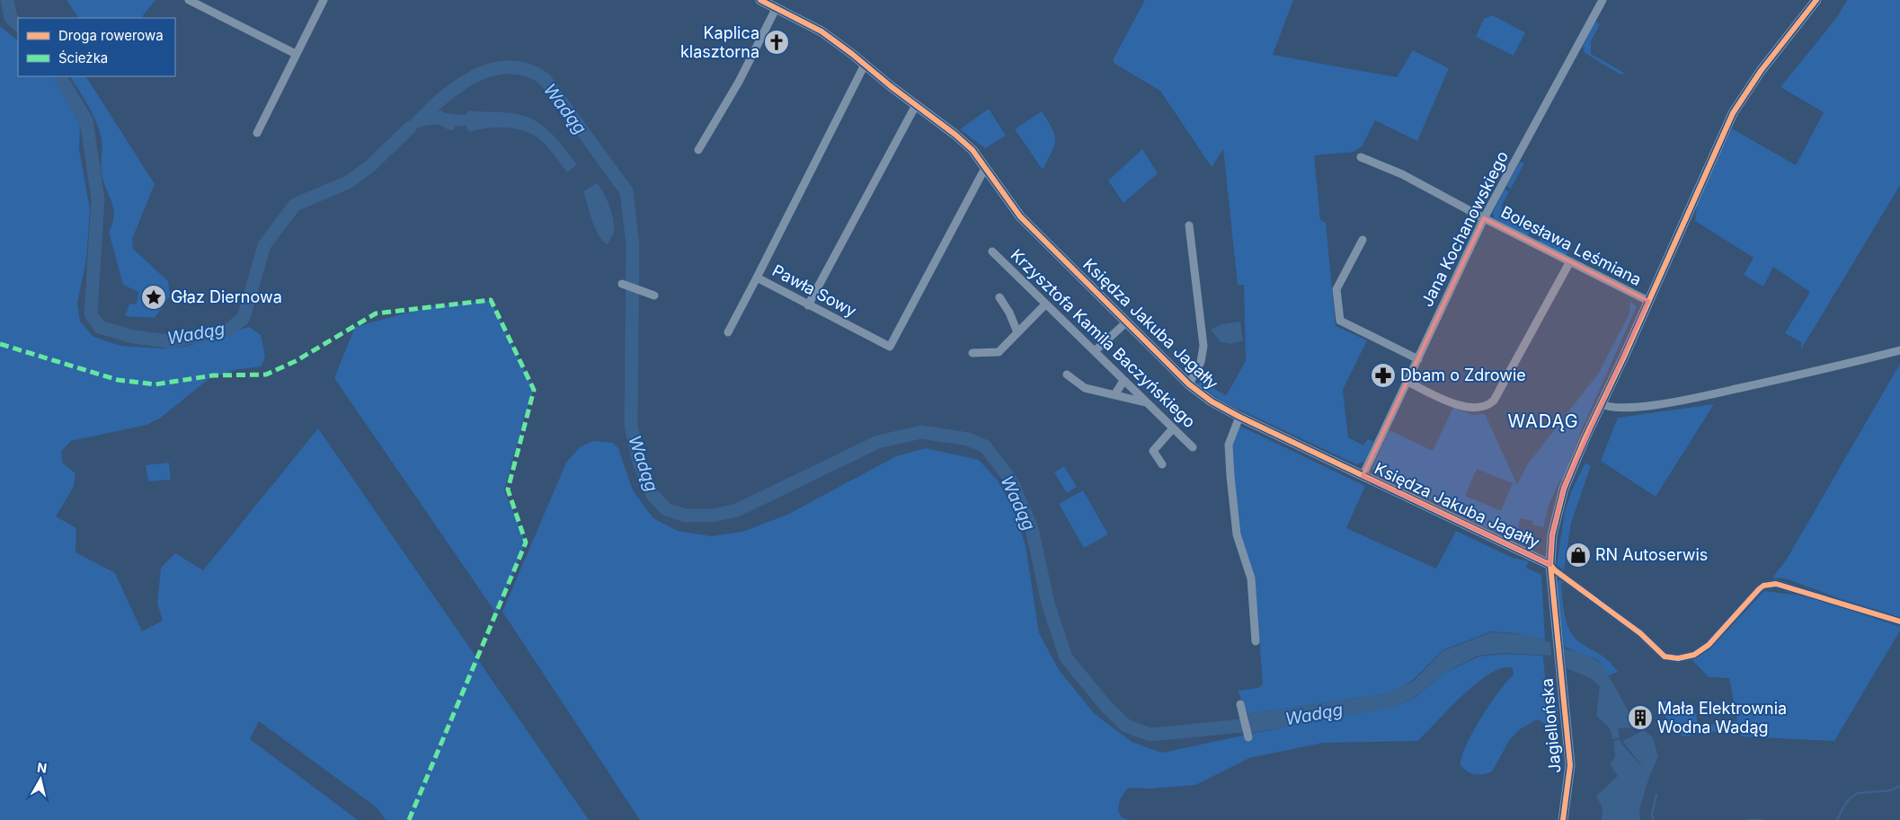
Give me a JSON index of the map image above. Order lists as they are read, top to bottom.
{
  "streets": {
    "street": [
      "Jana Kochanowskiego",
      "Bolesława Leśmiana",
      "Pawła Sowy",
      "Księdza Jakuba Jagałły",
      "Krzysztofa Kamila Baczyńskiego",
      "Jagiellońska"
    ]
  },
  "crossings": [
    ["Jana Kochanowskiego", "Bolesława Leśmiana"],
    ["Jana Kochanowskiego", "Księdza Jakuba Jagałły"],
    ["Pawła Sowy", "Księdza Jakuba Jagałły"],
    ["Księdza Jakuba Jagałły", "Jagiellońska"]
  ],
  "districts": ["WADĄG"],
  "water": ["Wadąg"],
  "places": {
    "church": ["Kaplica klasztorna"],
    "place": ["Głaz Diernowa"],
    "pharmacy": ["Dbam o Zdrowie"],
    "shop": ["RN Autoserwis"],
    "building": ["Mała Elektrownia Wodna Wadąg"]
  },
  "legend": ["Droga rowerowa", "Ścieżka"],
  "north": "top"
}
